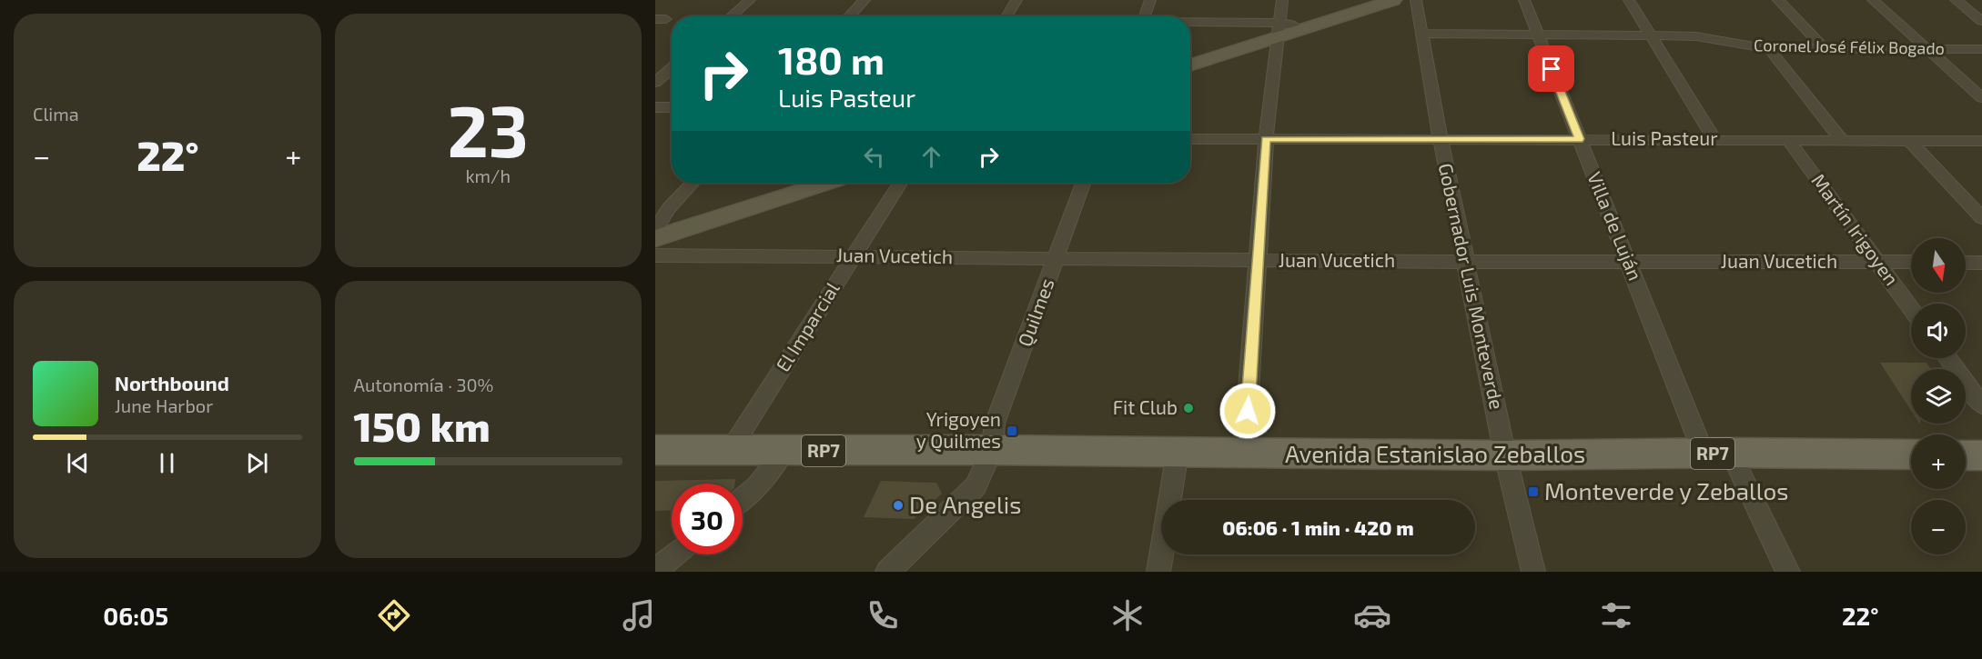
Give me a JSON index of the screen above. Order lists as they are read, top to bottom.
{
  "streets": {
    "main road": ["RP7", "Avenida Estanislao Zeballos"],
    "street": [
      "Coronel José Félix Bogado",
      "Luis Pasteur",
      "Villa de Luján",
      "Martín Irigoyen",
      "Juan Vucetich",
      "Gobernador Luis Monteverde",
      "Quilmes",
      "El Imparcial"
    ]
  },
  "crossings": [
    ["Coronel José Félix Bogado", "Villa de Luján"],
    ["Coronel José Félix Bogado", "Gobernador Luis Monteverde"],
    ["Luis Pasteur", "Villa de Luján"],
    ["Luis Pasteur", "Martín Irigoyen"],
    ["Luis Pasteur", "Gobernador Luis Monteverde"],
    ["Villa de Luján", "Juan Vucetich"],
    ["Villa de Luján", "Avenida Estanislao Zeballos"],
    ["Martín Irigoyen", "Juan Vucetich"],
    ["Juan Vucetich", "Gobernador Luis Monteverde"],
    ["Juan Vucetich", "Quilmes"],
    ["Juan Vucetich", "El Imparcial"],
    ["Gobernador Luis Monteverde", "Avenida Estanislao Zeballos"],
    ["Quilmes", "Avenida Estanislao Zeballos"],
    ["El Imparcial", "Avenida Estanislao Zeballos"]
  ],
  "places": {
    "other": ["Fit Club", "De Angelis"],
    "transit": ["Yrigoyen y Quilmes", "Monteverde y Zeballos"]
  },
  "north": "bottom",
  "page": {
    "tile": [
      "Clima",
      ["23", "km/h"],
      ["Autonomía · 30%", "150 km"]
    ],
    "turn": ["180 m", "Luis Pasteur"],
    "heat": ["−", "22°", "+"],
    "map_buttons": ["+", "−"],
    "song": ["Northbound", "June Harbor"],
    "limit": "30",
    "trip": "06:06 · 1 min · 420 m",
    "tabs": ["06:05", "22°"]
  }
}
